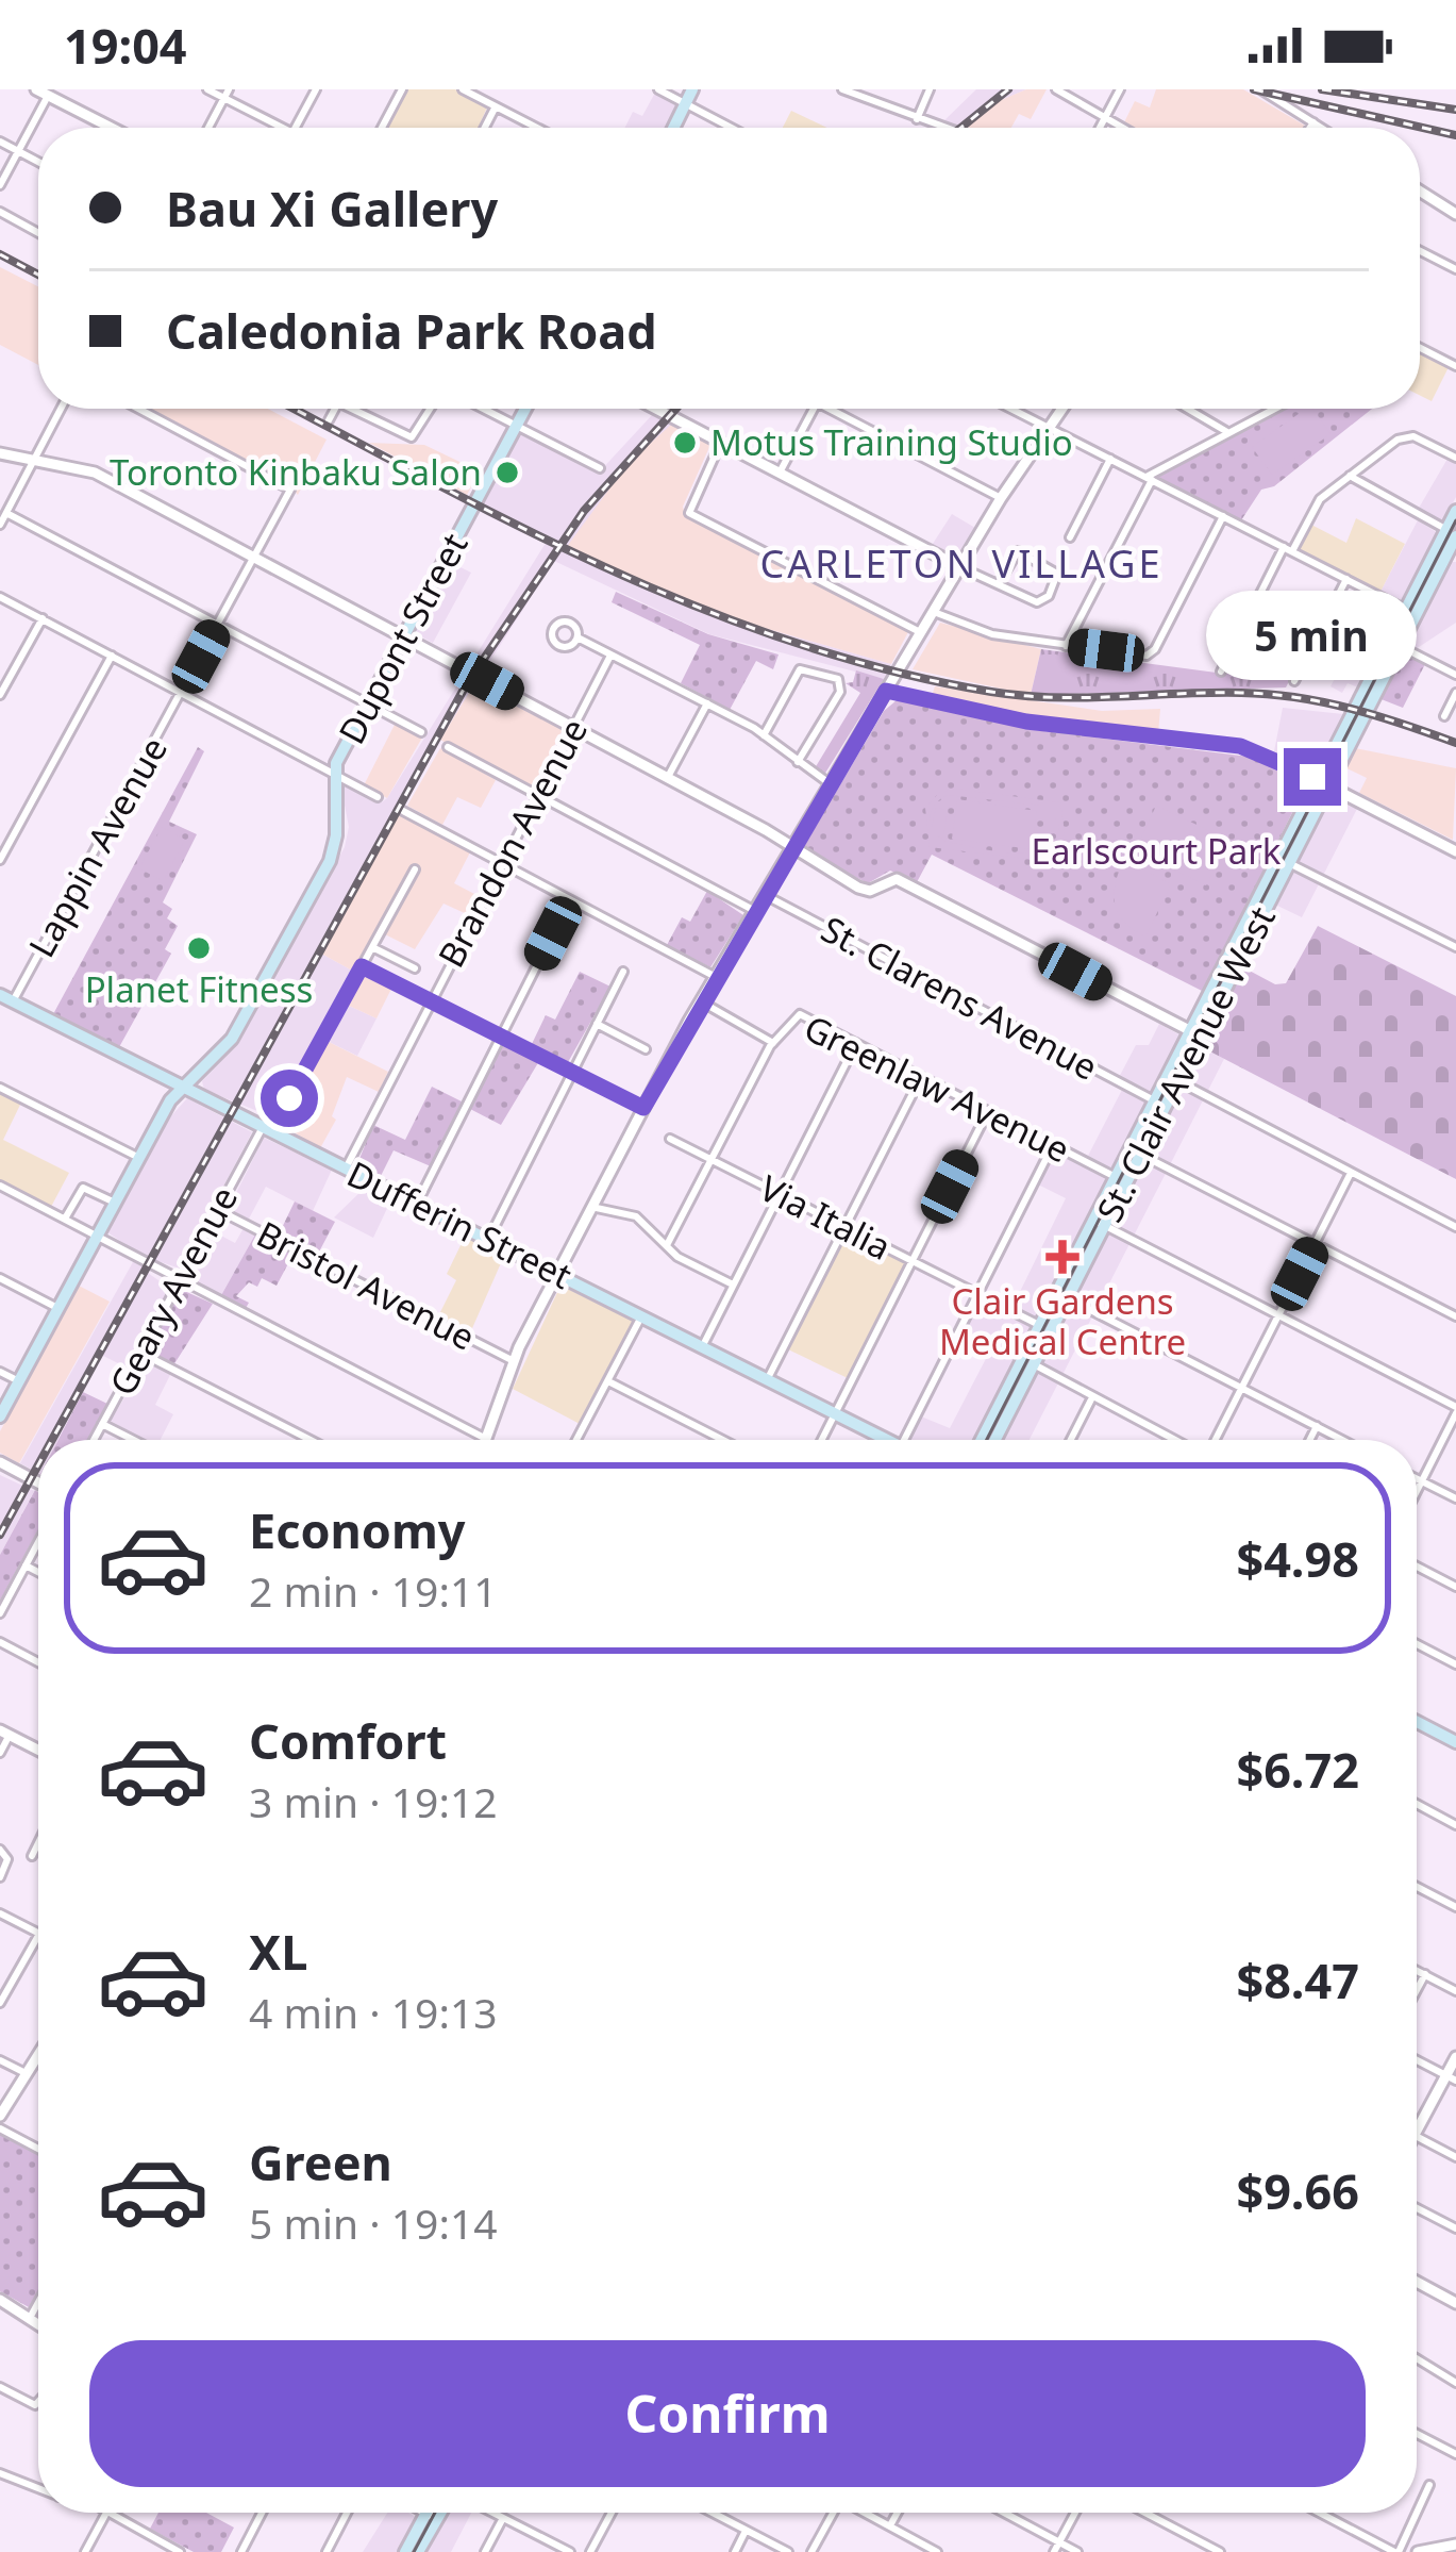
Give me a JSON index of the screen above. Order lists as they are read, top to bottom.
{
  "streets": {
    "main road": ["Dupont Street", "St. Clair Avenue West", "Dufferin Street"],
    "street": [
      "Brandon Avenue",
      "Lappin Avenue",
      "St. Clarens Avenue",
      "Greenlaw Avenue",
      "Via Italia",
      "Bristol Avenue",
      "Geary Avenue"
    ]
  },
  "crossings": [
    ["Dupont Street", "Dufferin Street"],
    ["Brandon Avenue", "Dufferin Street"],
    ["Lappin Avenue", "Dufferin Street"],
    ["St. Clarens Avenue", "St. Clair Avenue West"],
    ["St. Clair Avenue West", "Greenlaw Avenue"],
    ["St. Clair Avenue West", "Via Italia"],
    ["Dufferin Street", "Geary Avenue"],
    ["Bristol Avenue", "Geary Avenue"]
  ],
  "districts": ["CARLETON VILLAGE"],
  "parks": ["Earlscourt Park"],
  "places": {
    "other": ["Motus Training Studio", "Toronto Kinbaku Salon", "Planet Fitness"],
    "health": ["Clair Gardens Medical Centre"]
  },
  "page": {
    "status": "19:04",
    "banner": ["Bau Xi Gallery", "Caledonia Park Road"],
    "bubble": "5 min",
    "list": [
      {
        "name": "Economy",
        "note": "2 min · 19:11",
        "value": "$4.98"
      },
      {
        "name": "Comfort",
        "note": "3 min · 19:12",
        "value": "$6.72"
      },
      {
        "name": "XL",
        "note": "4 min · 19:13",
        "value": "$8.47"
      },
      {
        "name": "Green",
        "note": "5 min · 19:14",
        "value": "$9.66"
      }
    ],
    "buttons": "Confirm"
  }
}
